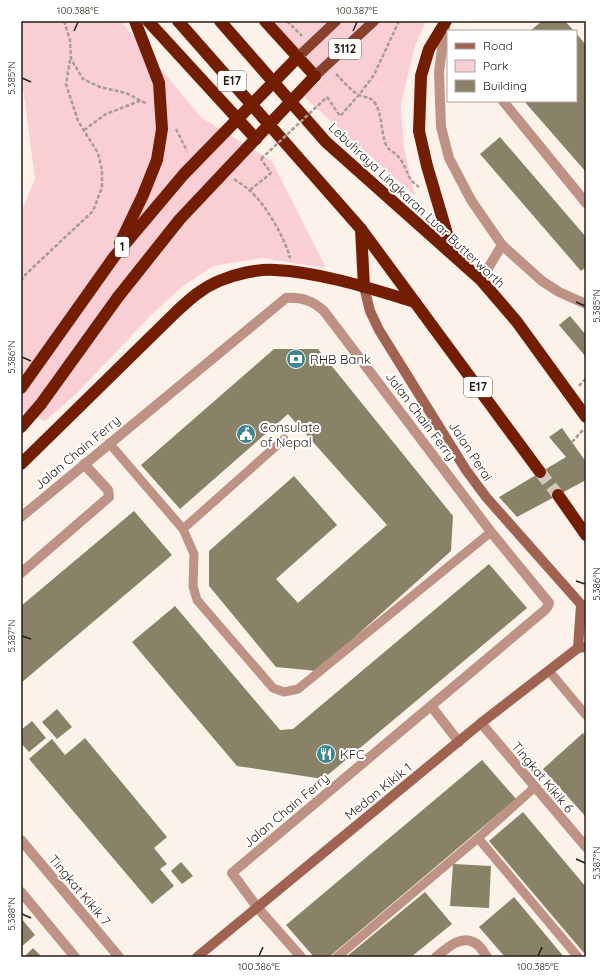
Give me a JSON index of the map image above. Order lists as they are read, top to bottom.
{
  "streets": {
    "highway": ["E17", "Lebuhraya Lingkaran Luar Butterworth", "1"],
    "main road": ["3112"],
    "street": [
      "Jalan Chain Ferry",
      "Jalan Perai",
      "Tingkat Kikik 6",
      "Medan Kikik 1",
      "Tingkat Kikik 7"
    ]
  },
  "crossings": [
    ["3112", "1"],
    ["Jalan Chain Ferry", "Medan Kikik 1"],
    ["Jalan Perai", "Medan Kikik 1"],
    ["Tingkat Kikik 6", "Medan Kikik 1"]
  ],
  "places": {
    "bank": ["RHB Bank"],
    "public building": ["Consulate of Nepal"],
    "restaurant": ["KFC"]
  },
  "legend": ["Road", "Park", "Building"],
  "coordinates": [
    "100.388°E",
    "100.387°E",
    "5.385°N",
    "5.386°N",
    "5.387°N",
    "5.388°N",
    "100.386°E",
    "100.385°E"
  ]
}
